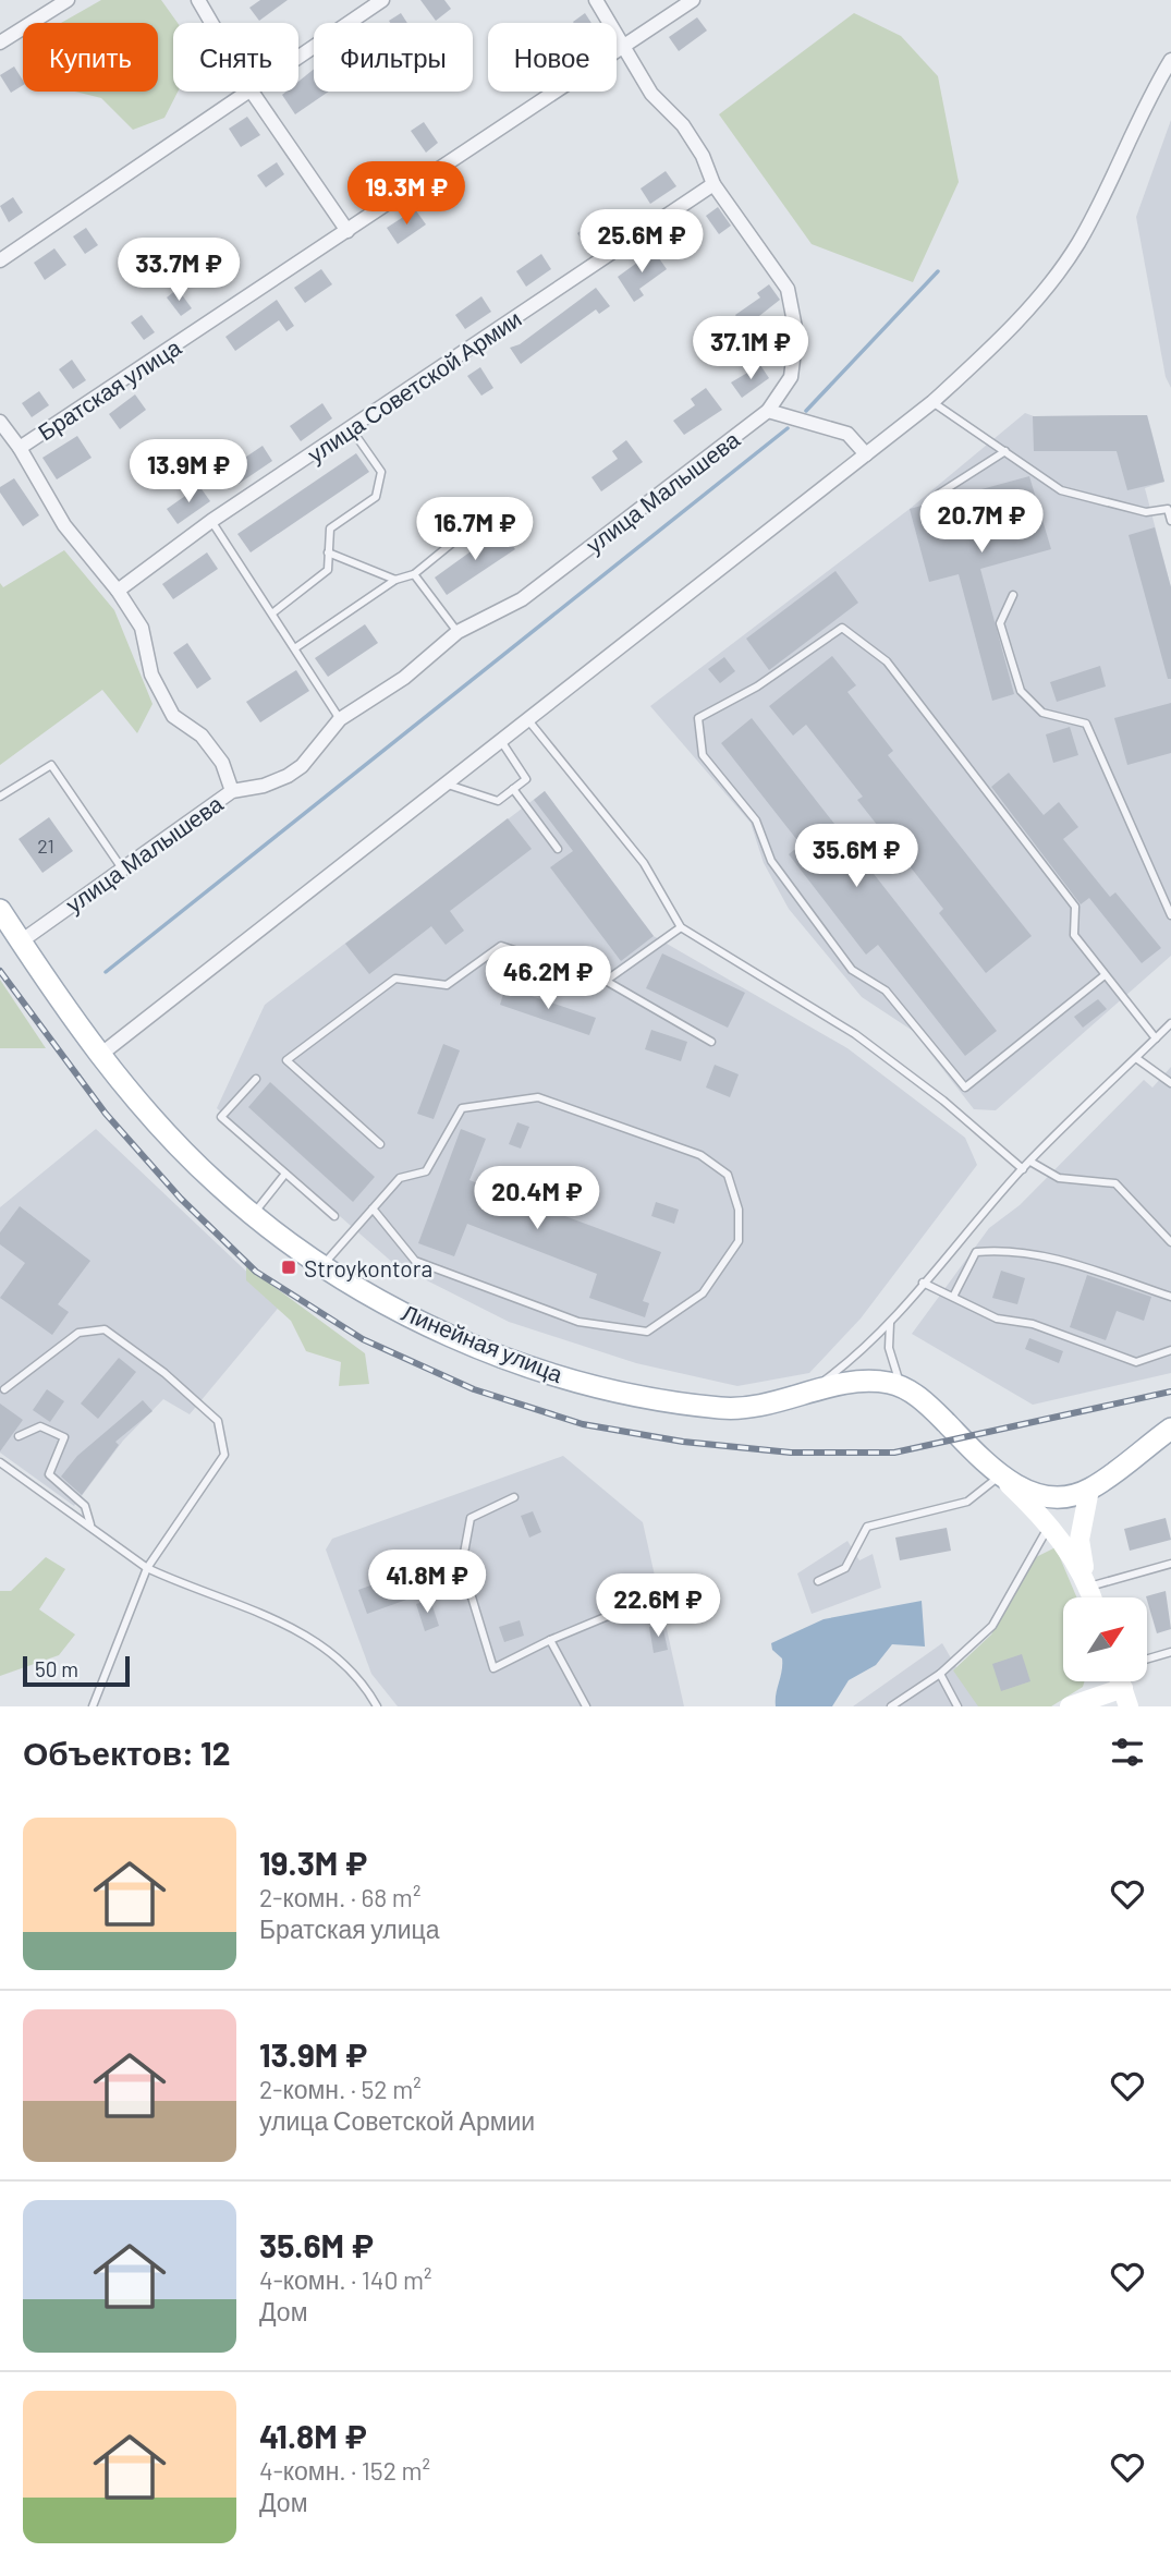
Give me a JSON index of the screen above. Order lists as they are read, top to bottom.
{
  "streets": {
    "main road": ["Линейная улица"],
    "street": ["улица Советской Армии", "Братская улица", "улица Малышева"]
  },
  "crossings": [
    ["улица Советской Армии", "улица Малышева"],
    ["Братская улица", "улица Малышева"],
    ["улица Малышева", "Линейная улица"]
  ],
  "places": {
    "transit": ["Stroykontora"]
  },
  "house_numbers": ["21"],
  "scale_bar": "50 m",
  "north": "top right",
  "page": {
    "chip": [
      "Купить",
      "Снять",
      "Фильтры",
      "Новое"
    ],
    "price": [
      "19.3M ₽",
      "25.6M ₽",
      "33.7M ₽",
      "37.1M ₽",
      "13.9M ₽",
      "20.7M ₽",
      "16.7M ₽",
      "35.6M ₽",
      "46.2M ₽",
      "20.4M ₽",
      "41.8M ₽",
      "22.6M ₽"
    ],
    "scale": "50 m",
    "heading": "Объектов: 12",
    "list": [
      {
        "name": "19.3M ₽",
        "note": "2-комн. · 68 m² · Братская улица"
      },
      {
        "name": "13.9M ₽",
        "note": "2-комн. · 52 m² · улица Советской Армии"
      },
      {
        "name": "35.6M ₽",
        "note": "4-комн. · 140 m² · Дом"
      },
      {
        "name": "41.8M ₽",
        "note": "4-комн. · 152 m² · Дом"
      }
    ]
  }
}
